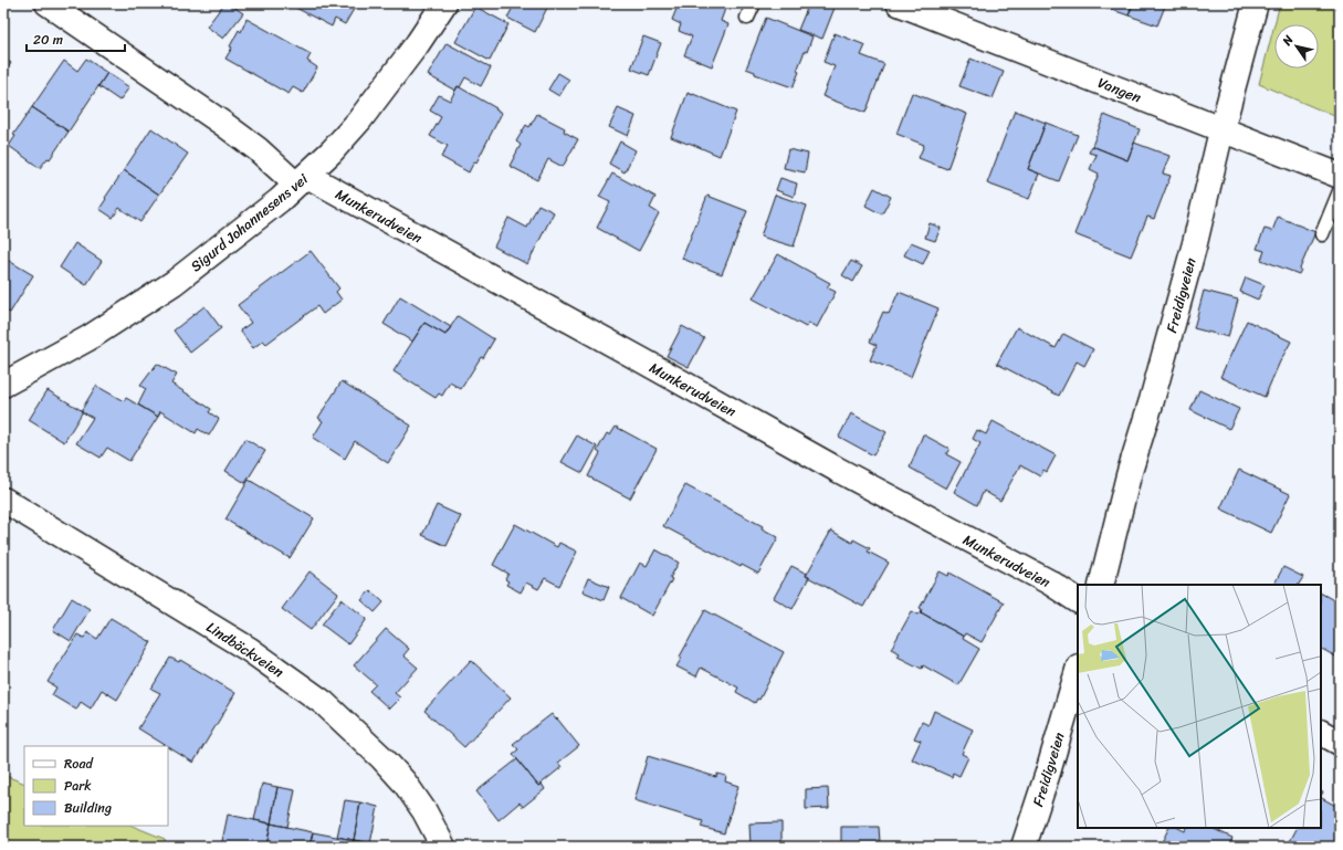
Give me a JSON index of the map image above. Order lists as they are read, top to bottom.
{
  "streets": {
    "street": [
      "Vangen",
      "Munkerudveien",
      "Sigurd Johannesens vei",
      "Freidigveien",
      "Lindbäckveien"
    ]
  },
  "crossings": [
    ["Vangen", "Freidigveien"],
    ["Munkerudveien", "Sigurd Johannesens vei"]
  ],
  "legend": ["Road", "Park", "Building"],
  "scale_bar": "20 m",
  "north": "top left"
}
